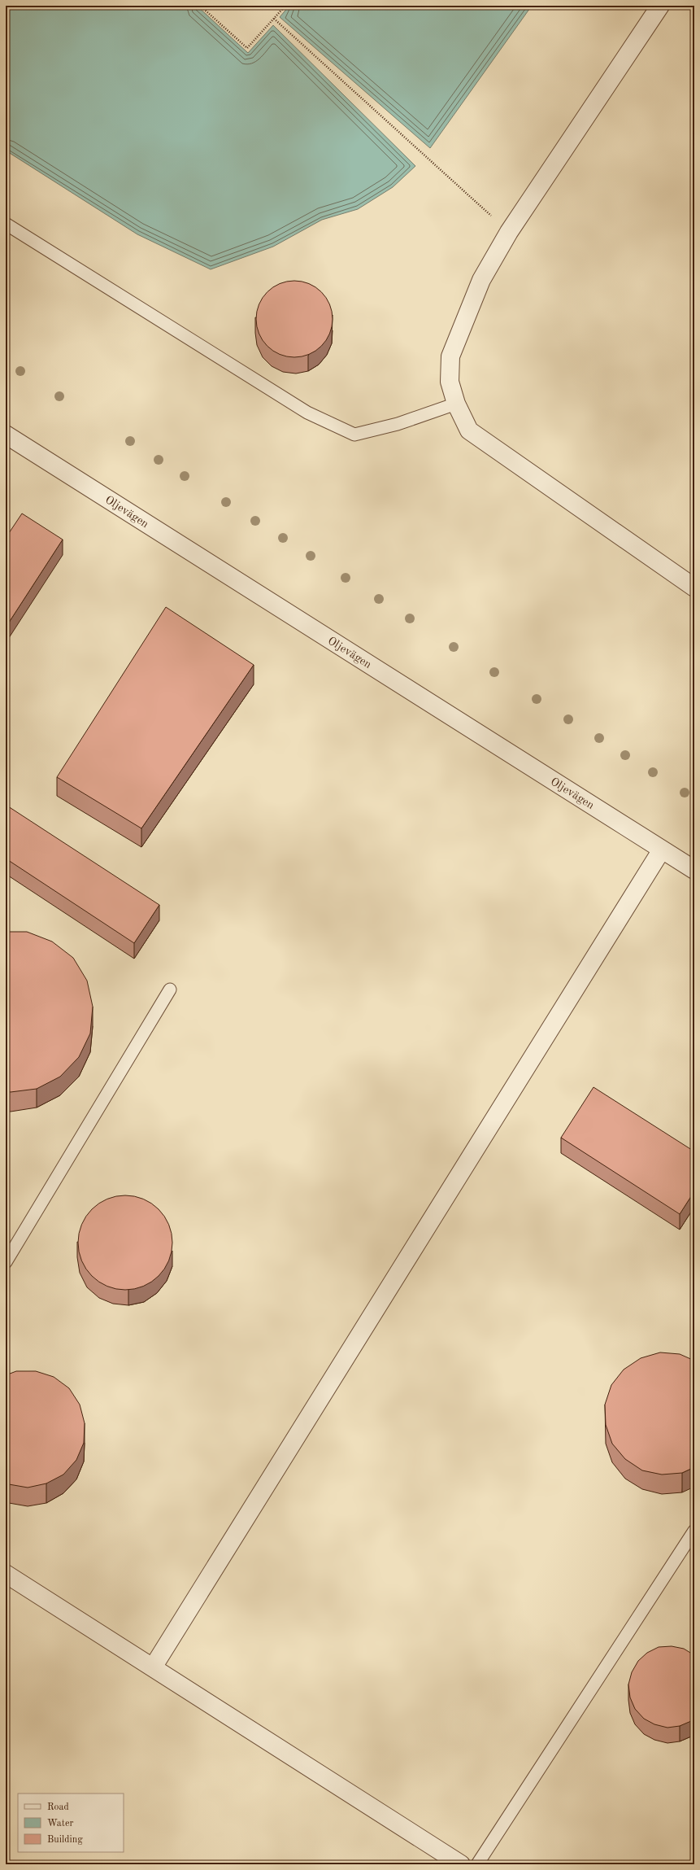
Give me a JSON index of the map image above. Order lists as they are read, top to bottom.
{
  "streets": {
    "street": ["Oljevägen"]
  },
  "legend": ["Road", "Water", "Building"]
}
